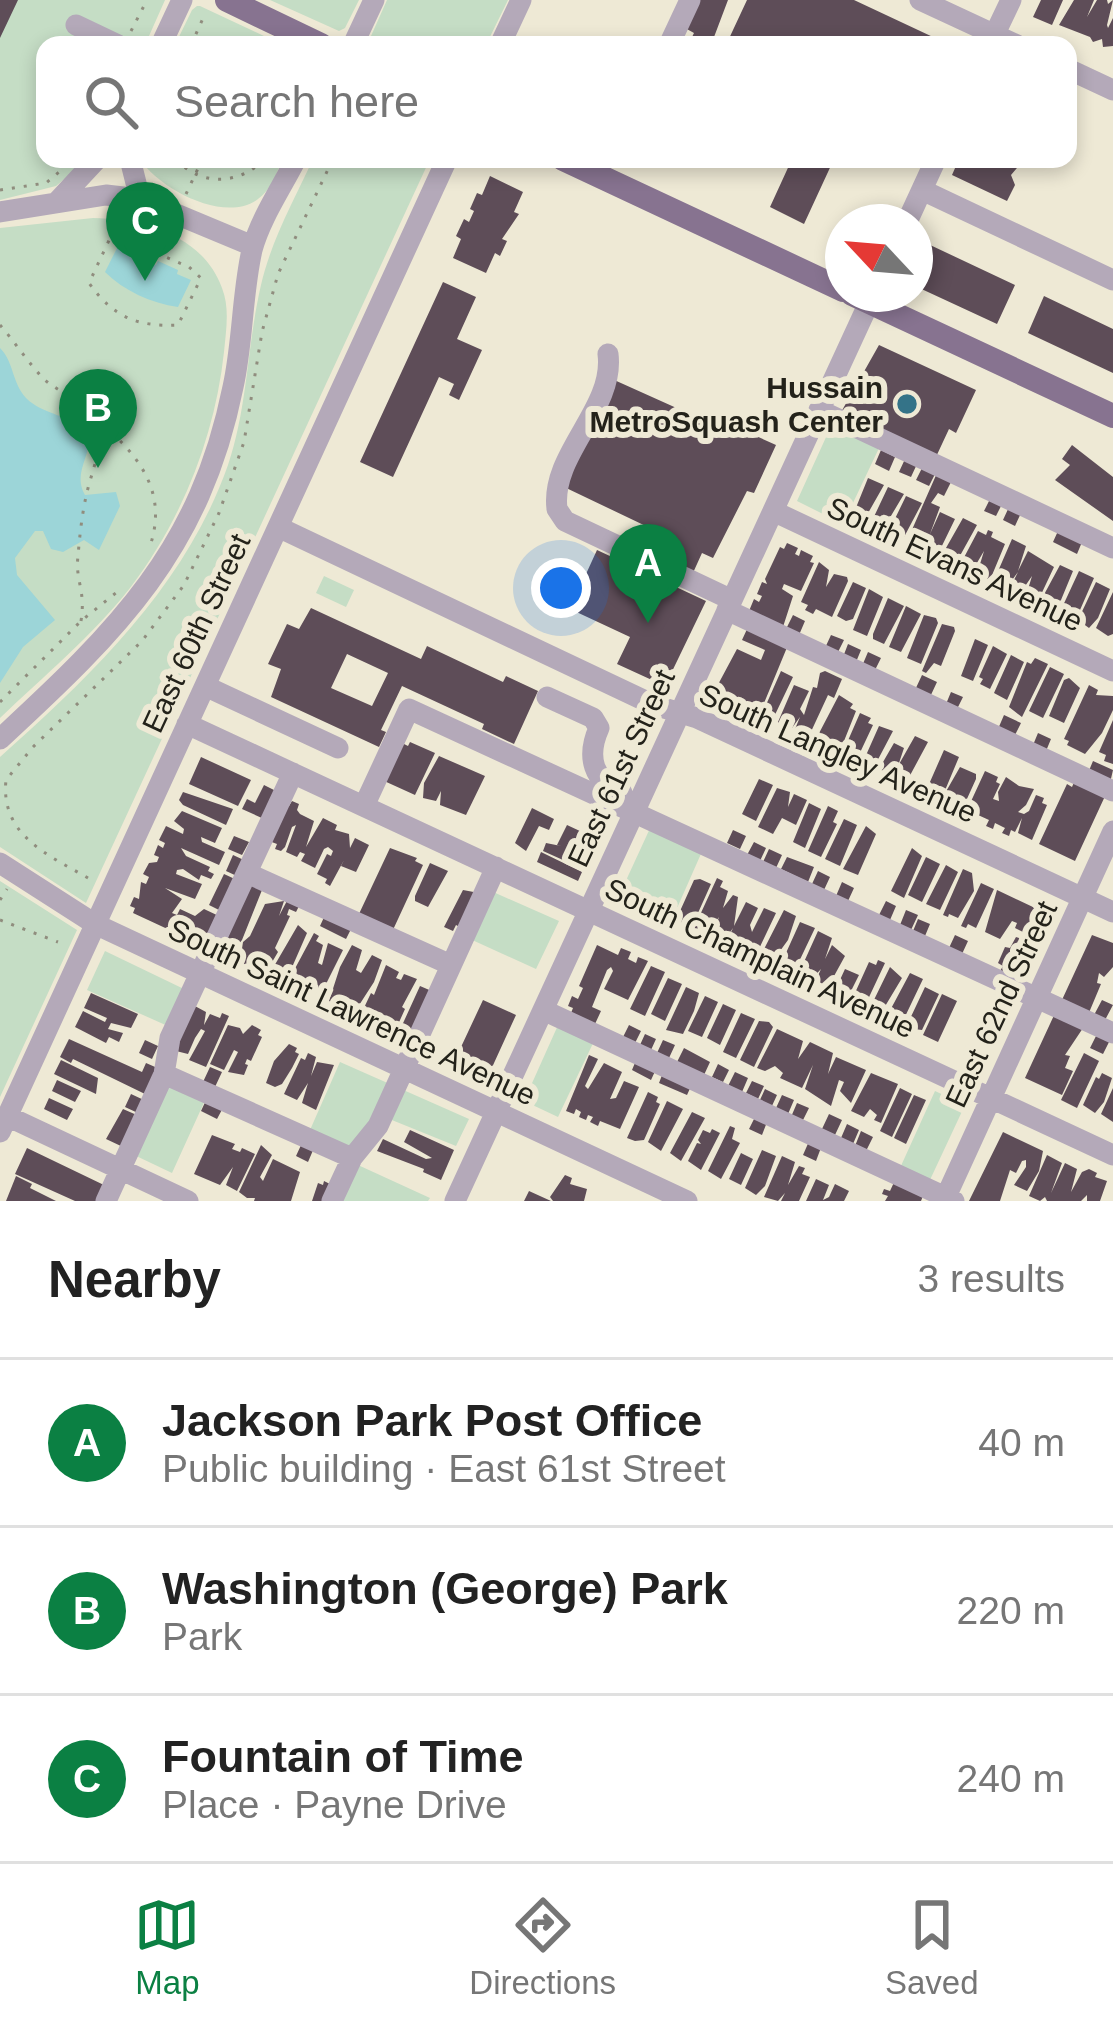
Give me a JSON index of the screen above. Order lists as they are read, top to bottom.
{
  "streets": {
    "street": [
      "South Evans Avenue",
      "East 60th Street",
      "South Langley Avenue",
      "East 61st Street",
      "South Champlain Avenue",
      "East 62nd Street",
      "South Saint Lawrence Avenue"
    ]
  },
  "crossings": [
    ["South Evans Avenue", "East 61st Street"],
    ["East 60th Street", "South Langley Avenue"],
    ["East 60th Street", "South Champlain Avenue"],
    ["East 60th Street", "South Saint Lawrence Avenue"],
    ["South Langley Avenue", "East 61st Street"],
    ["South Langley Avenue", "East 62nd Street"],
    ["East 61st Street", "South Champlain Avenue"],
    ["East 61st Street", "South Saint Lawrence Avenue"],
    ["South Champlain Avenue", "East 62nd Street"]
  ],
  "places": ["Hussain MetroSquash Center"],
  "north": "top left",
  "page": {
    "search": "Search here",
    "pins": ["C", "B", "A"],
    "heading": ["Nearby", "3 results"],
    "list": [
      {
        "mark": "A",
        "name": "Jackson Park Post Office",
        "note": "Public building · East 61st Street",
        "value": "40 m"
      },
      {
        "mark": "B",
        "name": "Washington (George) Park",
        "note": "Park",
        "value": "220 m"
      },
      {
        "mark": "C",
        "name": "Fountain of Time",
        "note": "Place · Payne Drive",
        "value": "240 m"
      }
    ],
    "nav": ["Map", "Directions", "Saved"]
  }
}
